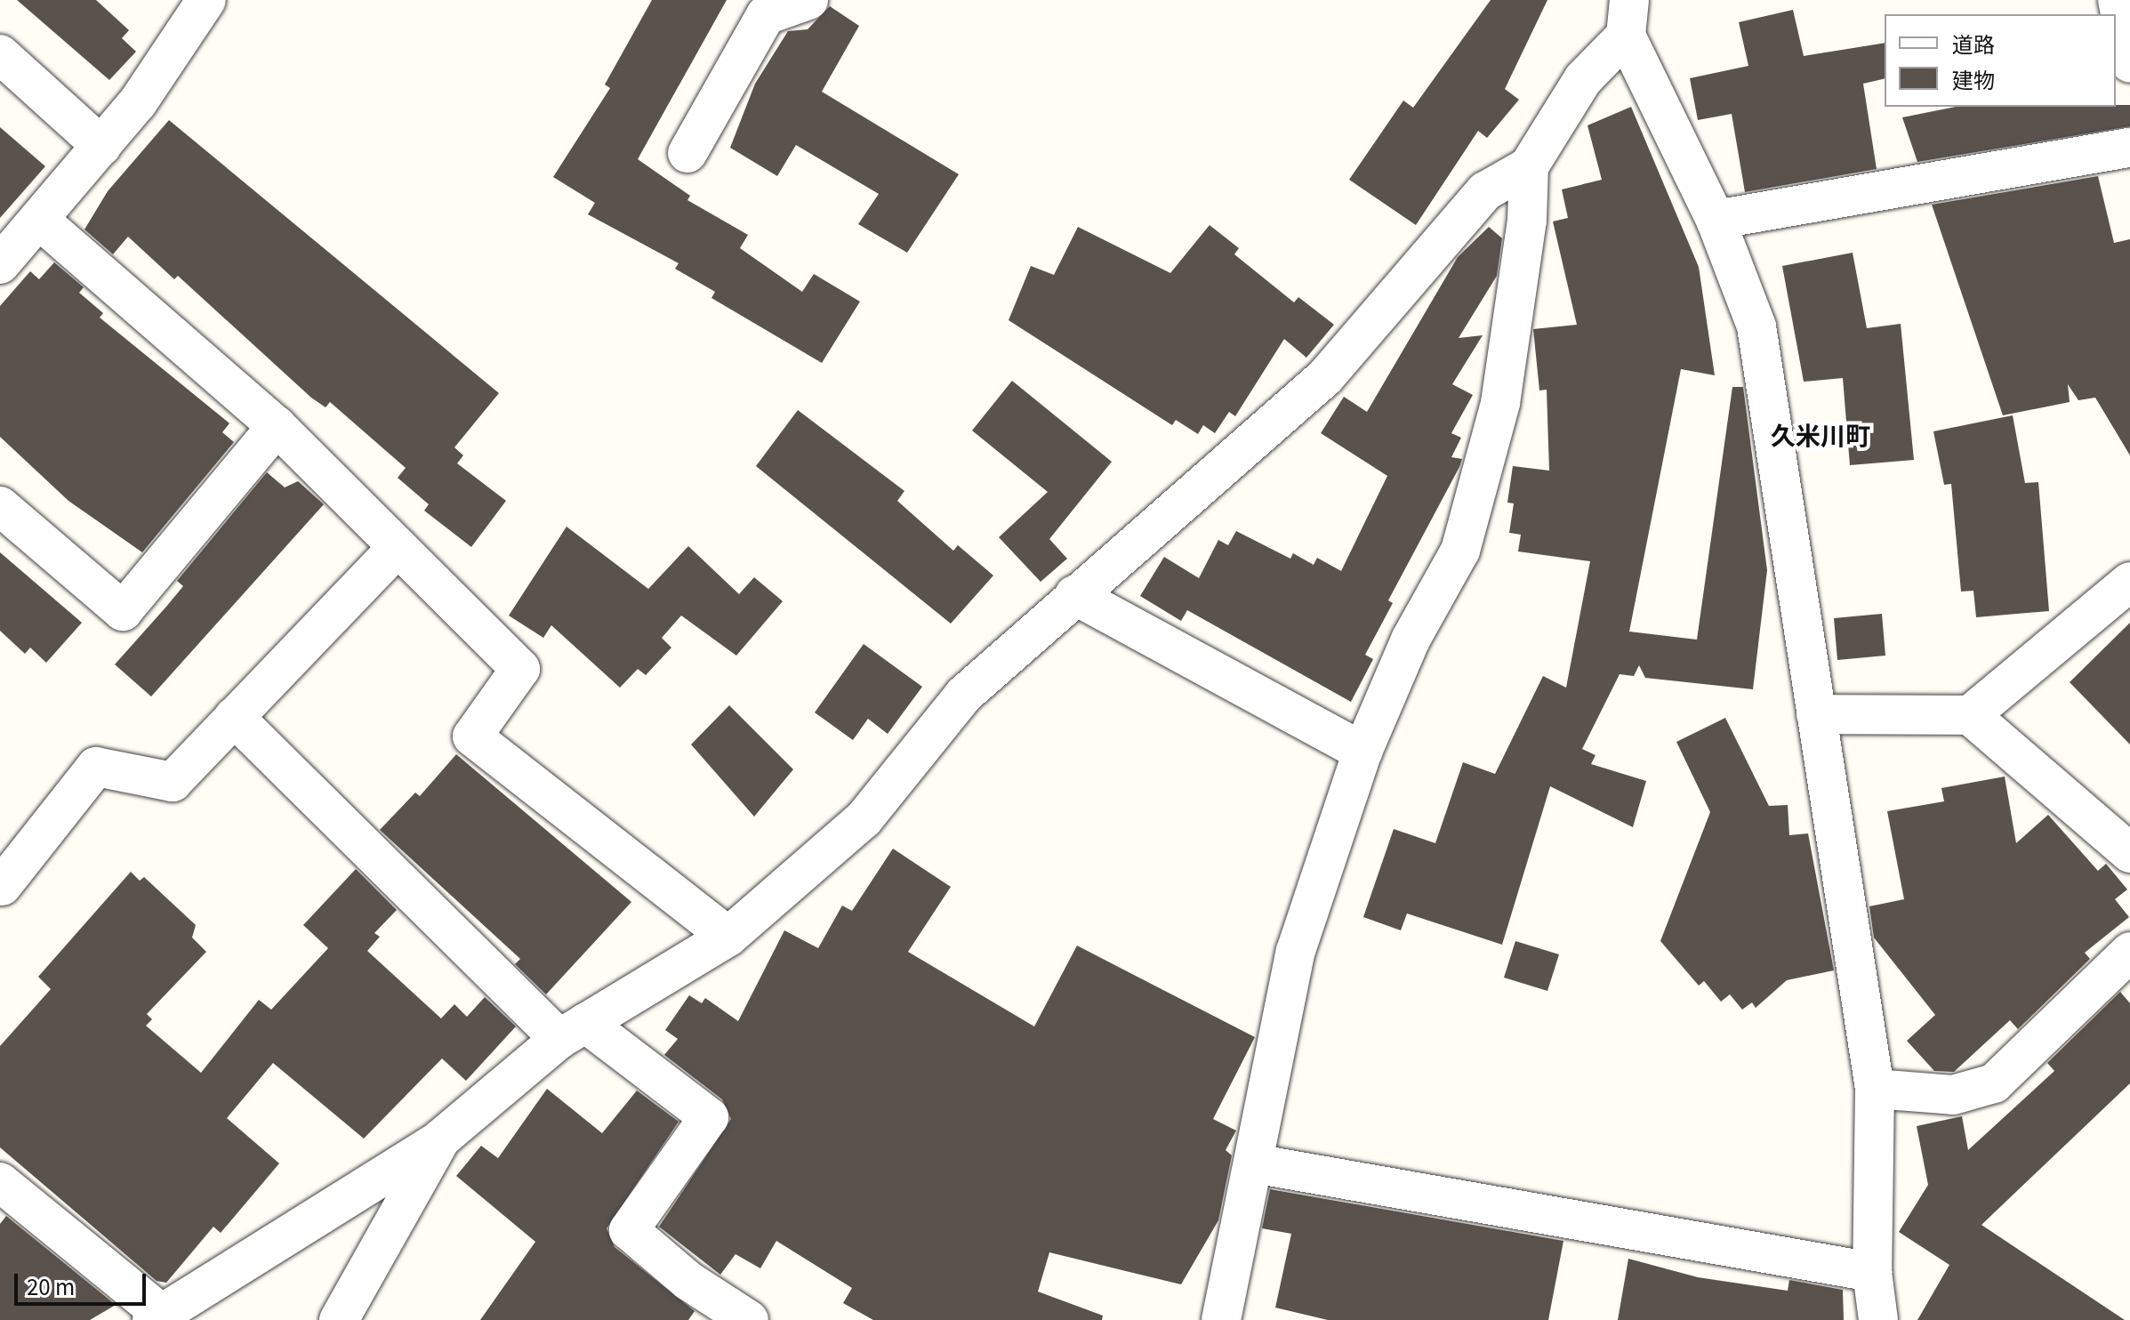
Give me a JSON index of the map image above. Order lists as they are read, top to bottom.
{
  "districts": ["久米川町"],
  "legend": ["道路", "建物"],
  "scale_bar": "20 m"
}
